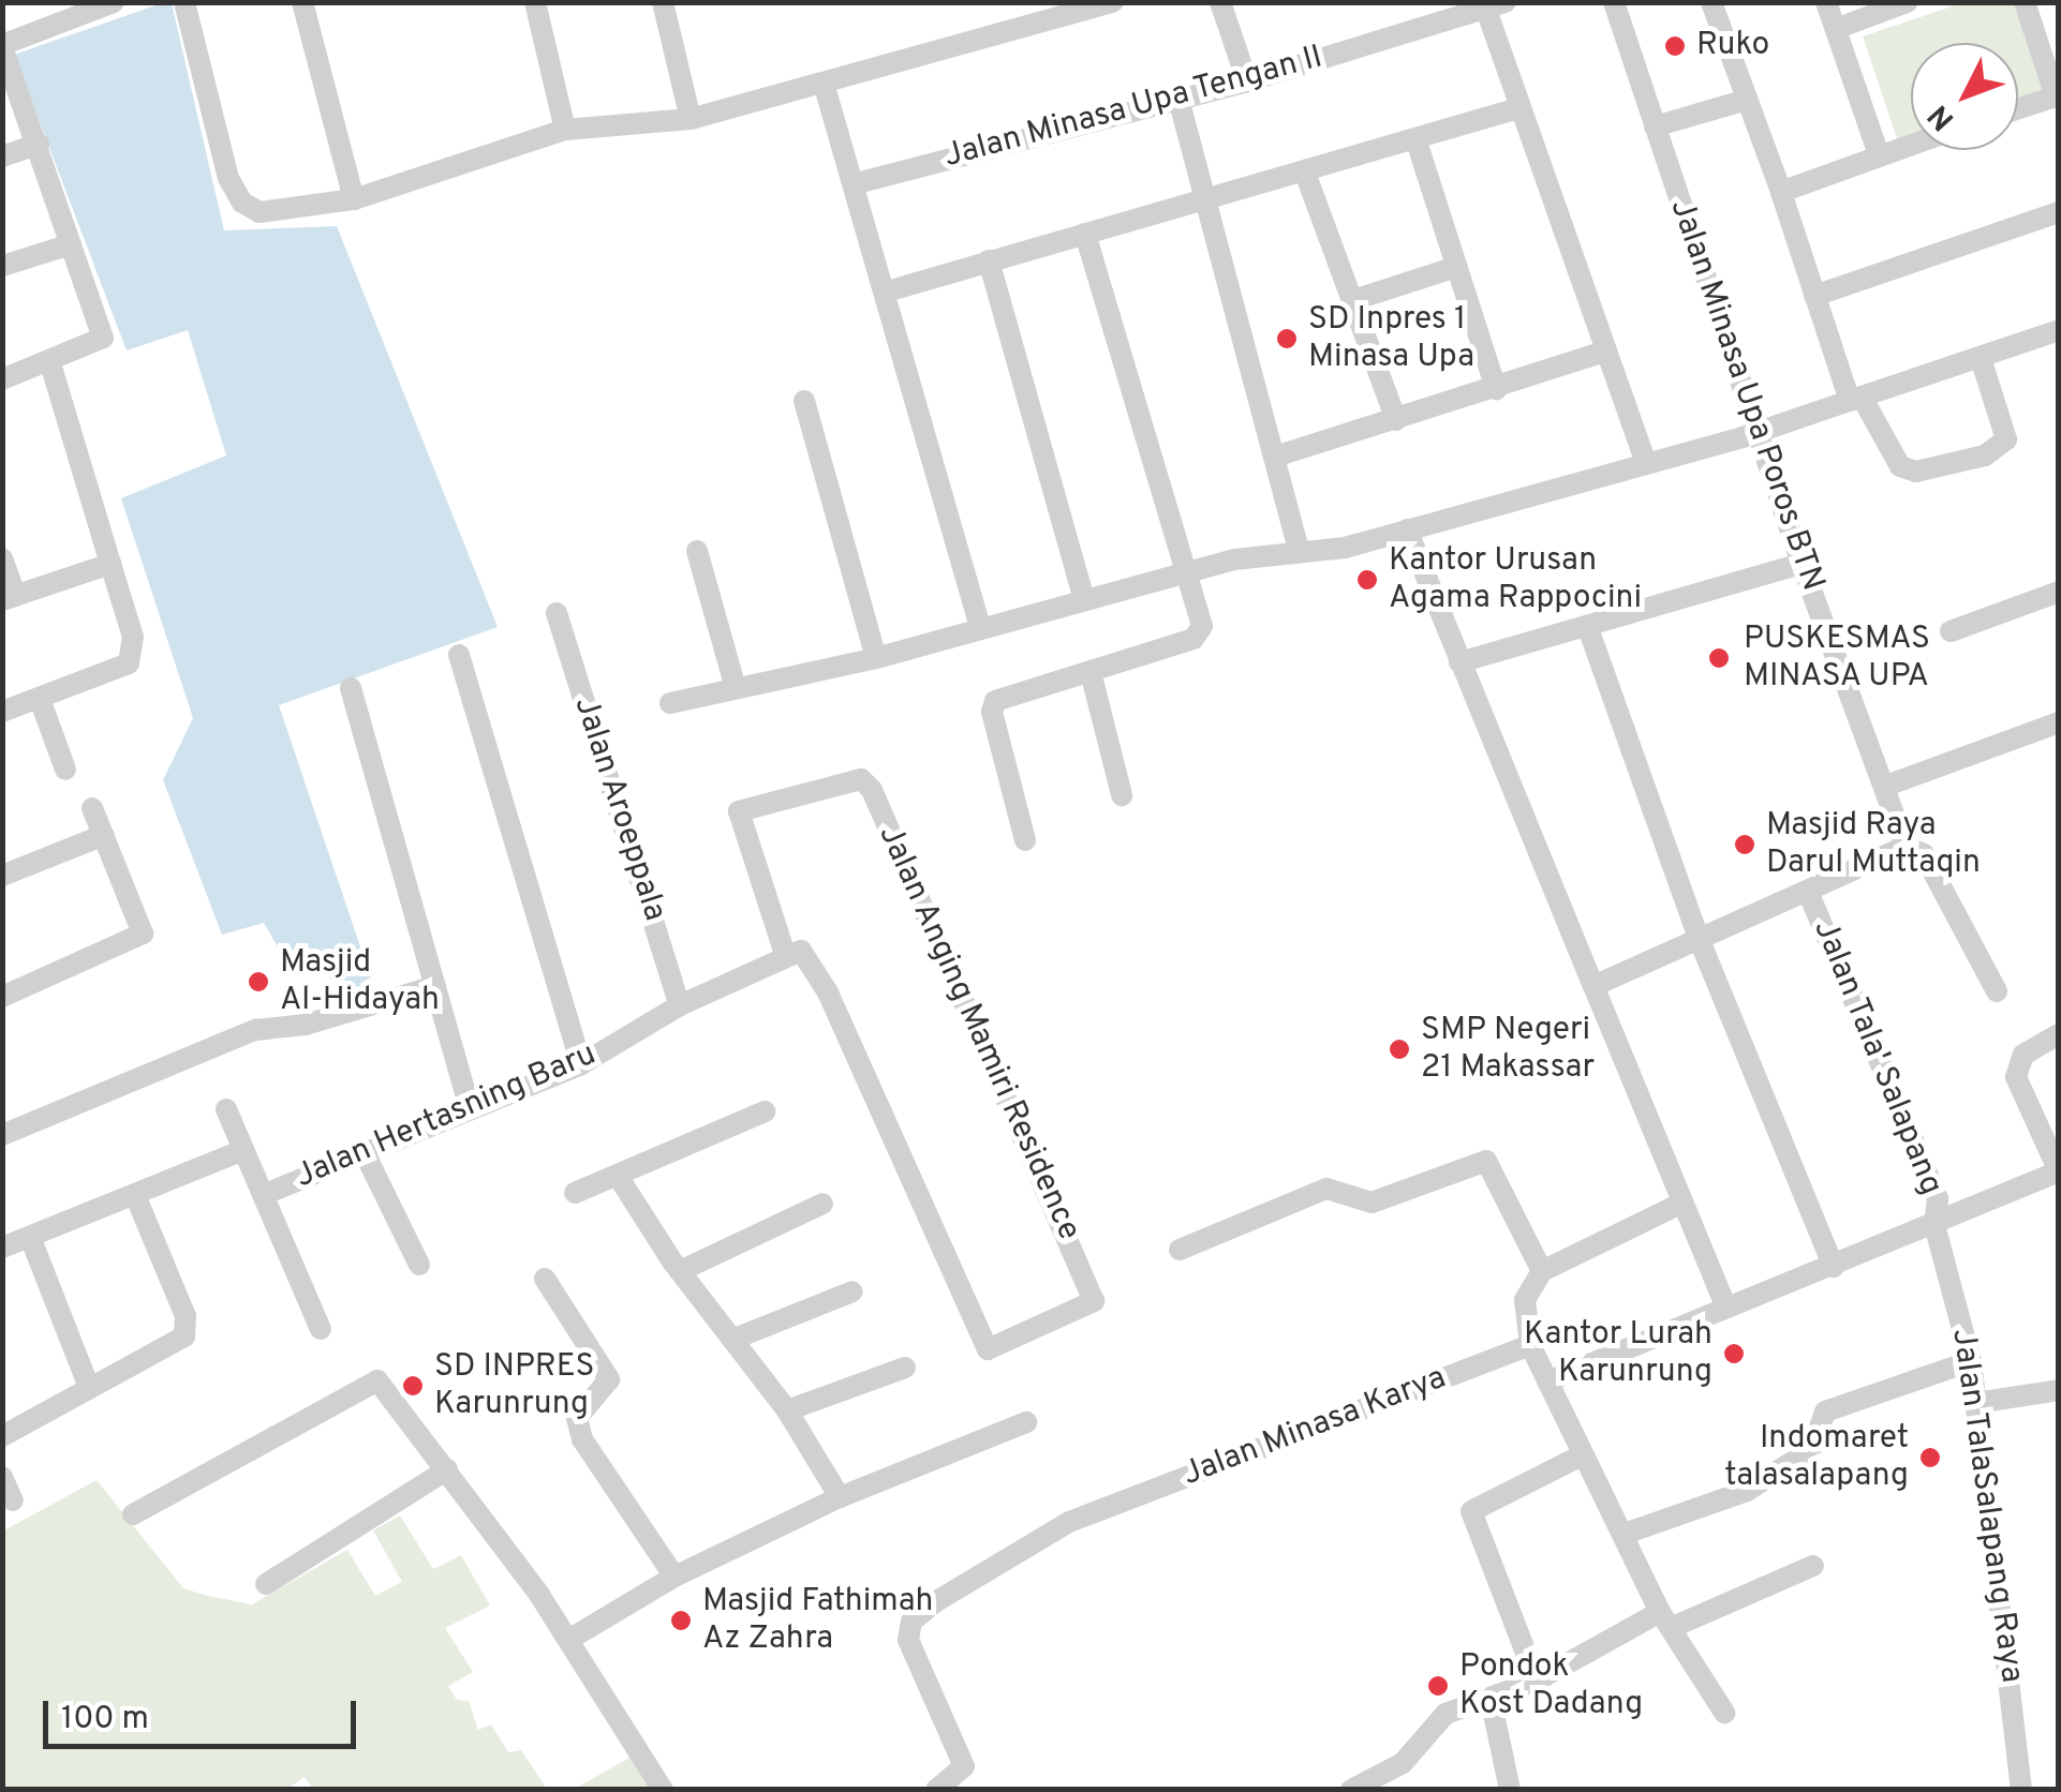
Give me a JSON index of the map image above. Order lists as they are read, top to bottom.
{
  "streets": {
    "street": [
      "Jalan Minasa Upa Tengan II",
      "Jalan Minasa Upa Poros BTN",
      "Jalan Aroeppala",
      "Jalan Anging Mamiri Residence",
      "Jalan Tala' Salapang",
      "Jalan Hertasning Baru",
      "Jalan Minasa Karya",
      "Jalan TalaSalapang Raya"
    ]
  },
  "crossings": [
    ["Jalan Aroeppala", "Jalan Hertasning Baru"],
    ["Jalan Anging Mamiri Residence", "Jalan Hertasning Baru"],
    ["Jalan Tala' Salapang", "Jalan TalaSalapang Raya"]
  ],
  "places": [
    "Ruko",
    "SD Inpres 1 Minasa Upa",
    "Kantor Urusan Agama Rappocini",
    "PUSKESMAS MINASA UPA",
    "Masjid Raya Darul Muttaqin",
    "Masjid Al-Hidayah",
    "SMP Negeri 21 Makassar",
    "Kantor Lurah Karunrung",
    "SD INPRES Karunrung",
    "Indomaret talasalapang",
    "Masjid Fathimah Az Zahra",
    "Pondok Kost Dadang"
  ],
  "scale_bar": "100 m",
  "north": "bottom left"
}
